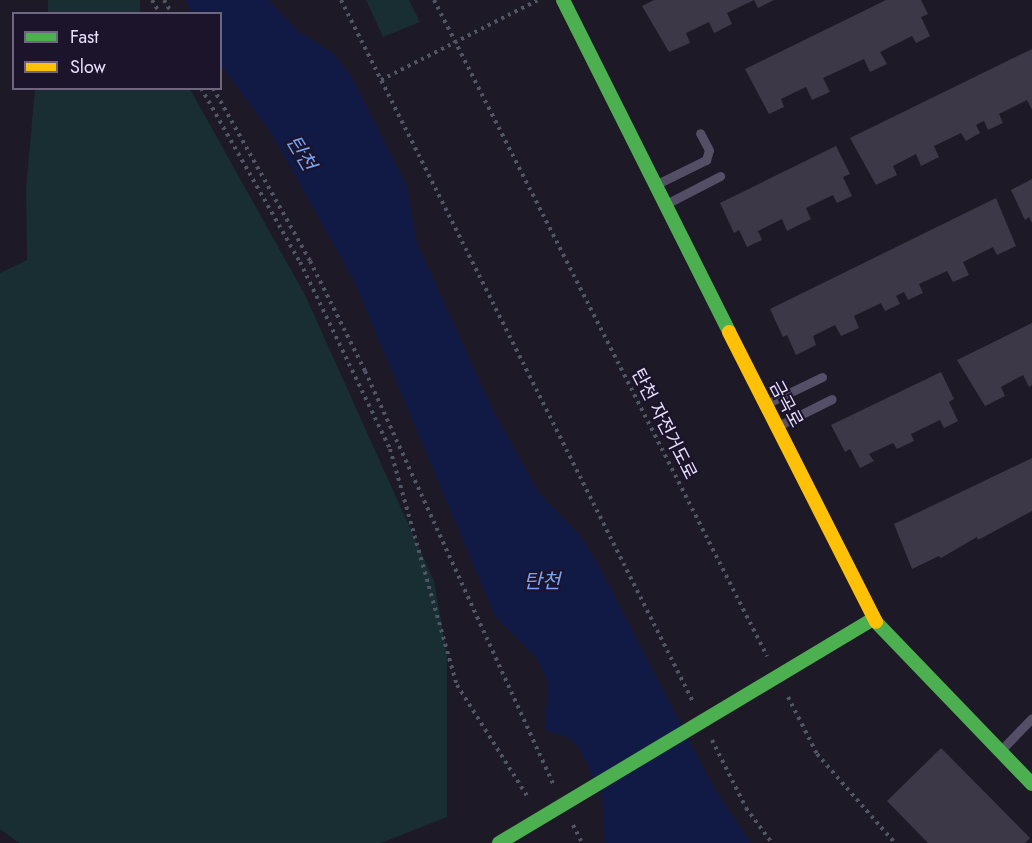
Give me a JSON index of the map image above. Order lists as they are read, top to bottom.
{
  "streets": {
    "main road": ["금곡로"],
    "path": ["탄천 자전거도로"]
  },
  "water": ["탄천"],
  "legend": ["Fast", "Slow"]
}
